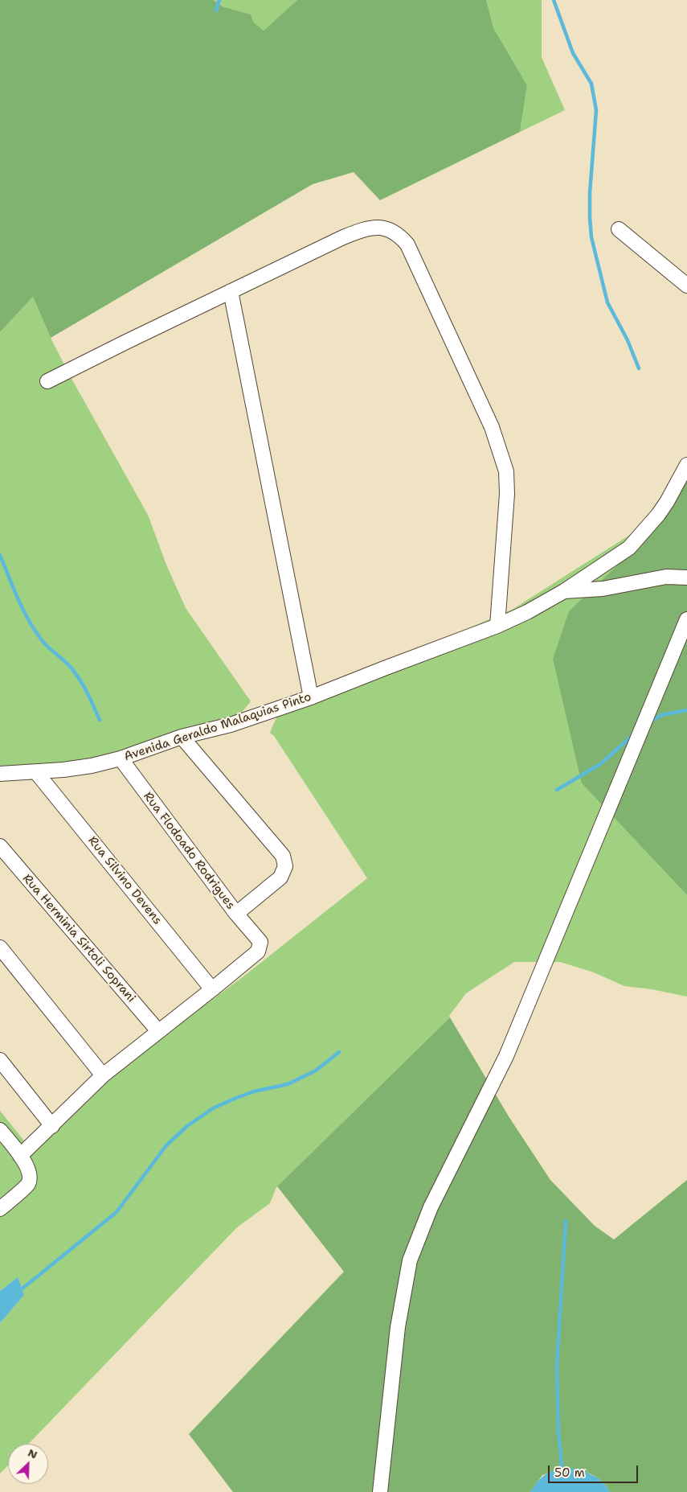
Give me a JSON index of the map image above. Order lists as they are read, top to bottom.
{
  "streets": {
    "street": [
      "Avenida Geraldo Malaquias Pinto",
      "Rua Flodoado Rodrigues",
      "Rua Silvino Devens",
      "Rua Herminia Sirtoli Soprani"
    ]
  },
  "crossings": [
    ["Avenida Geraldo Malaquias Pinto", "Rua Flodoado Rodrigues"],
    ["Avenida Geraldo Malaquias Pinto", "Rua Silvino Devens"],
    ["Rua Flodoado Rodrigues", "Rua Silvino Devens"]
  ],
  "scale_bar": "50 m",
  "north": "top right"
}
